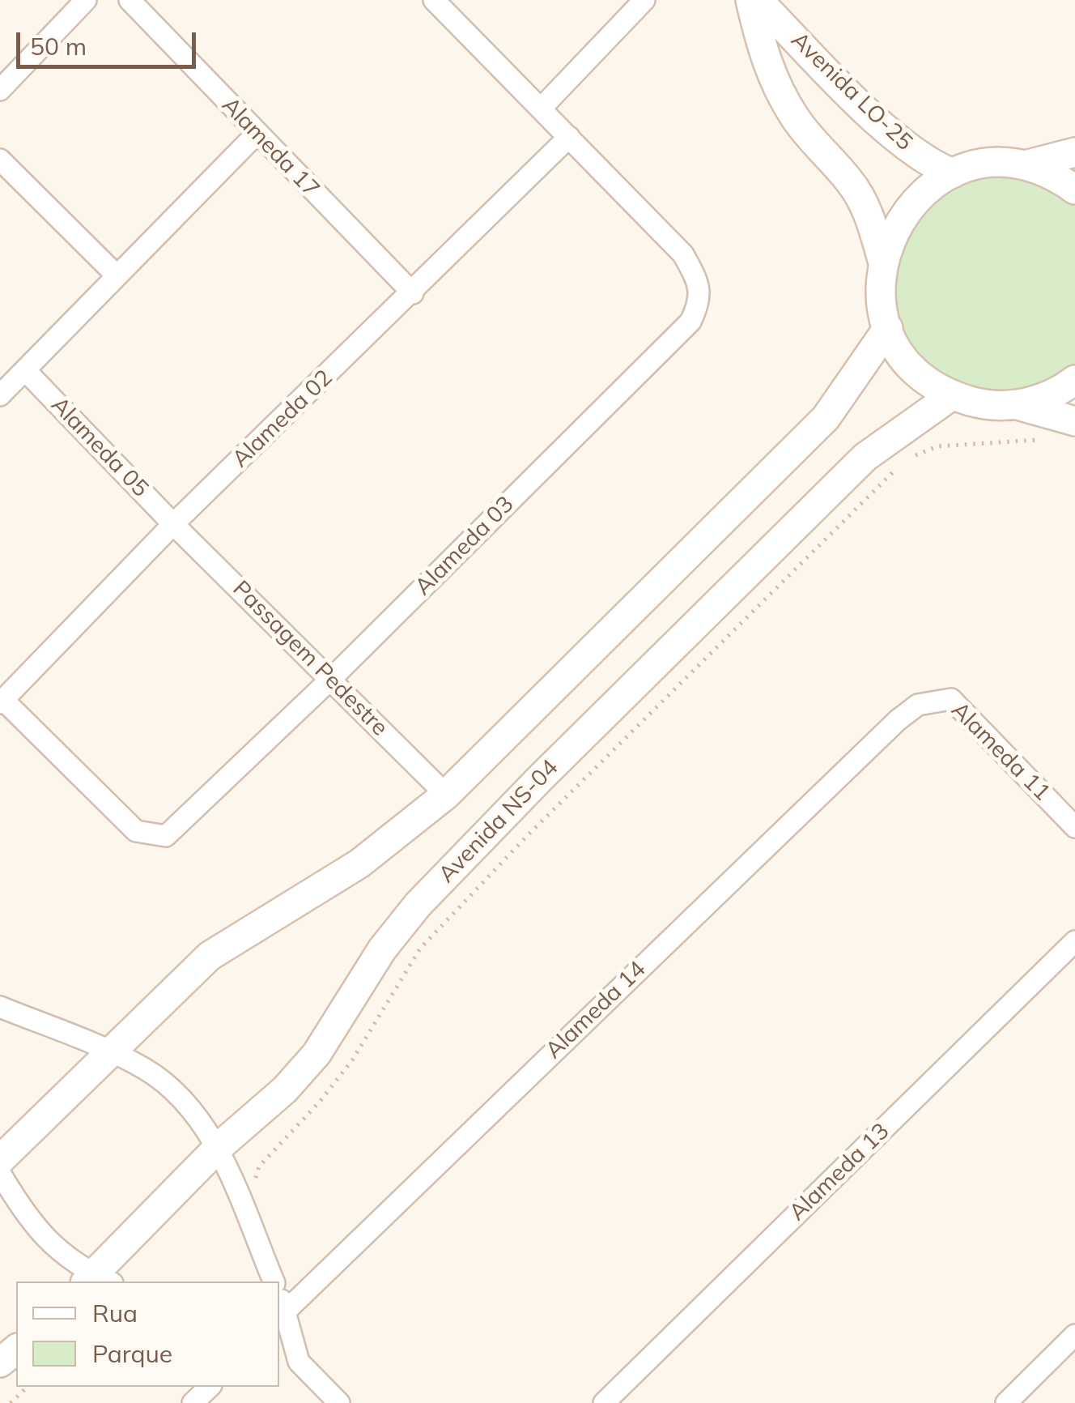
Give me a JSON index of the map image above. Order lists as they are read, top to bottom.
{
  "streets": {
    "street": [
      "Avenida LO-25",
      "Alameda 17",
      "Alameda 02",
      "Alameda 05",
      "Alameda 03",
      "Passagem Pedestre",
      "Alameda 11",
      "Avenida NS-04",
      "Alameda 14",
      "Alameda 13"
    ]
  },
  "crossings": [
    ["Alameda 17", "Alameda 02"],
    ["Alameda 02", "Alameda 05"],
    ["Alameda 02", "Alameda 03"],
    ["Alameda 02", "Passagem Pedestre"],
    ["Alameda 05", "Passagem Pedestre"],
    ["Alameda 03", "Passagem Pedestre"],
    ["Alameda 11", "Alameda 14"]
  ],
  "legend": ["Rua", "Parque"],
  "scale_bar": "50 m"
}
